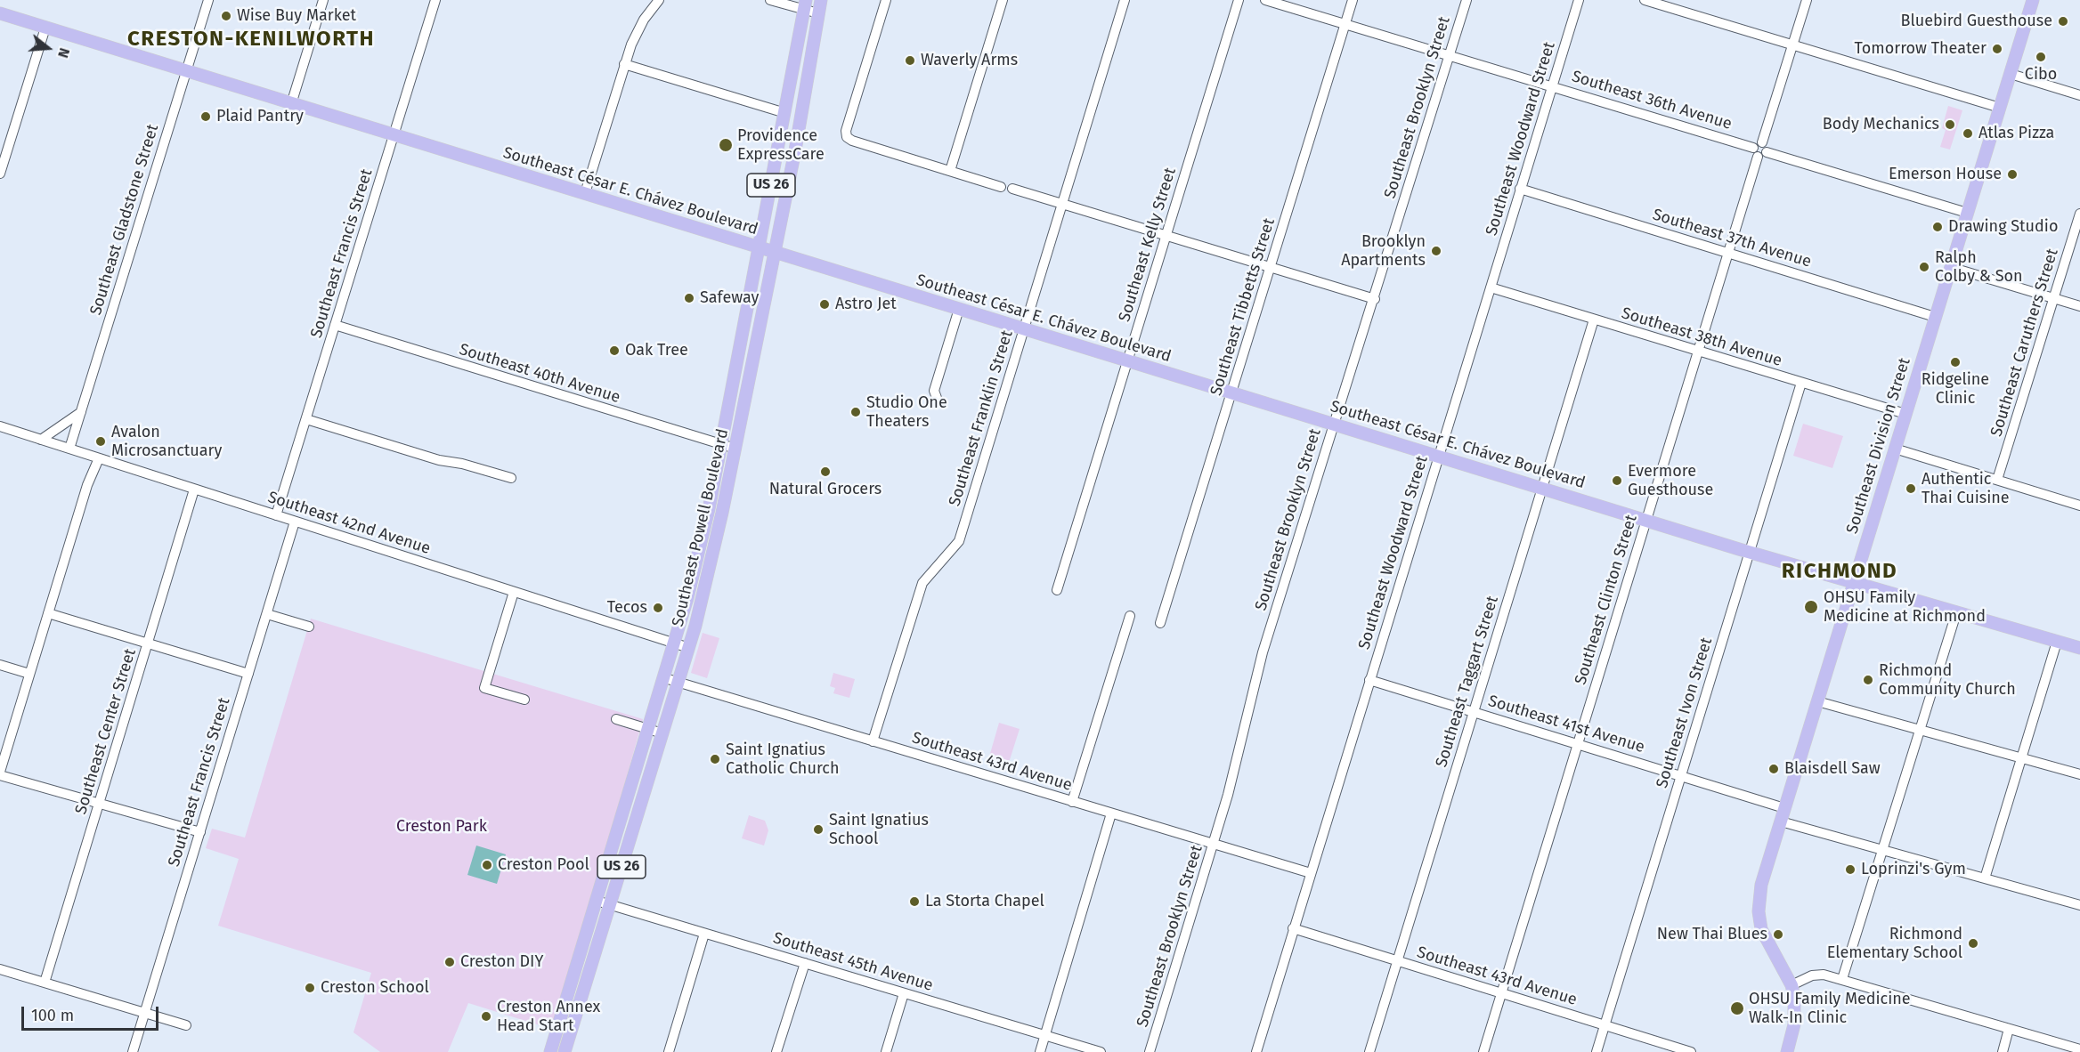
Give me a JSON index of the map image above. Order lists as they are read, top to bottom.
{
  "streets": {
    "main road": [
      "US 26",
      "Southeast César E. Chávez Boulevard",
      "Southeast Division Street",
      "Southeast Powell Boulevard"
    ],
    "street": [
      "Southeast 36th Avenue",
      "Southeast Brooklyn Street",
      "Southeast Woodward Street",
      "Southeast Gladstone Street",
      "Southeast 37th Avenue",
      "Southeast Kelly Street",
      "Southeast Francis Street",
      "Southeast Tibbetts Street",
      "Southeast 38th Avenue",
      "Southeast Caruthers Street",
      "Southeast 40th Avenue",
      "Southeast Franklin Street",
      "Southeast 42nd Avenue",
      "Southeast Clinton Street",
      "Southeast Taggart Street",
      "Southeast Ivon Street",
      "Southeast 41st Avenue",
      "Southeast Center Street",
      "Southeast 43rd Avenue",
      "Southeast 45th Avenue"
    ]
  },
  "crossings": [
    ["Southeast 36th Avenue", "Southeast Brooklyn Street"],
    ["Southeast 36th Avenue", "Southeast Woodward Street"],
    ["Southeast 36th Avenue", "Southeast Tibbetts Street"],
    ["Southeast 36th Avenue", "Southeast Clinton Street"],
    ["Southeast Brooklyn Street", "Southeast César E. Chávez Boulevard"],
    ["Southeast Brooklyn Street", "Southeast 43rd Avenue"],
    ["Southeast Woodward Street", "Southeast César E. Chávez Boulevard"],
    ["Southeast Woodward Street", "Southeast 37th Avenue"],
    ["Southeast Woodward Street", "Southeast 38th Avenue"],
    ["Southeast Woodward Street", "Southeast 41st Avenue"],
    ["Southeast Woodward Street", "Southeast 43rd Avenue"],
    ["Southeast César E. Chávez Boulevard", "Southeast Gladstone Street"],
    ["Southeast César E. Chávez Boulevard", "Southeast Kelly Street"],
    ["Southeast César E. Chávez Boulevard", "Southeast Francis Street"],
    ["Southeast César E. Chávez Boulevard", "Southeast Tibbetts Street"],
    ["Southeast César E. Chávez Boulevard", "Southeast Franklin Street"],
    ["Southeast César E. Chávez Boulevard", "Southeast Division Street"],
    ["Southeast César E. Chávez Boulevard", "Southeast Powell Boulevard"],
    ["Southeast César E. Chávez Boulevard", "Southeast Clinton Street"],
    ["Southeast César E. Chávez Boulevard", "Southeast Taggart Street"],
    ["Southeast César E. Chávez Boulevard", "Southeast Ivon Street"],
    ["Southeast Gladstone Street", "Southeast 42nd Avenue"],
    ["Southeast 37th Avenue", "Southeast Division Street"],
    ["Southeast 37th Avenue", "Southeast Clinton Street"],
    ["Southeast Francis Street", "Southeast 40th Avenue"],
    ["Southeast Francis Street", "Southeast 42nd Avenue"],
    ["Southeast 38th Avenue", "Southeast Division Street"],
    ["Southeast 38th Avenue", "Southeast Clinton Street"],
    ["Southeast 38th Avenue", "Southeast Taggart Street"],
    ["Southeast 38th Avenue", "Southeast Ivon Street"],
    ["Southeast 40th Avenue", "Southeast Powell Boulevard"],
    ["Southeast Franklin Street", "Southeast 43rd Avenue"],
    ["Southeast Division Street", "Southeast 41st Avenue"],
    ["Southeast 42nd Avenue", "Southeast Powell Boulevard"],
    ["Southeast 42nd Avenue", "Southeast Center Street"],
    ["Southeast Powell Boulevard", "Southeast 43rd Avenue"],
    ["Southeast Powell Boulevard", "Southeast 45th Avenue"],
    ["Southeast Clinton Street", "Southeast 41st Avenue"],
    ["Southeast Clinton Street", "Southeast 43rd Avenue"],
    ["Southeast Taggart Street", "Southeast 41st Avenue"],
    ["Southeast Taggart Street", "Southeast 43rd Avenue"],
    ["Southeast Ivon Street", "Southeast 41st Avenue"],
    ["Southeast Ivon Street", "Southeast 43rd Avenue"]
  ],
  "districts": ["CRESTON-KENILWORTH", "RICHMOND"],
  "parks": ["Creston Park"],
  "places": [
    "Wise Buy Market",
    "Bluebird Guesthouse",
    "Tomorrow Theater",
    "Cibo",
    "Waverly Arms",
    "Plaid Pantry",
    "Body Mechanics",
    "Atlas Pizza",
    "Providence ExpressCare",
    "Emerson House",
    "Drawing Studio",
    "Brooklyn Apartments",
    "Ralph Colby & Son",
    "Safeway",
    "Astro Jet",
    "Oak Tree",
    "Ridgeline Clinic",
    "Studio One Theaters",
    "Avalon Microsanctuary",
    "Natural Grocers",
    "Evermore Guesthouse",
    "Authentic Thai Cuisine",
    "OHSU Family Medicine at Richmond",
    "Tecos",
    "Richmond Community Church",
    "Saint Ignatius Catholic Church",
    "Blaisdell Saw",
    "Saint Ignatius School",
    "Creston Pool",
    "Loprinzi's Gym",
    "La Storta Chapel",
    "New Thai Blues",
    "Richmond Elementary School",
    "Creston DIY",
    "Creston School",
    "OHSU Family Medicine Walk-In Clinic",
    "Creston Annex Head Start"
  ],
  "scale_bar": "100 m",
  "north": "right"
}
